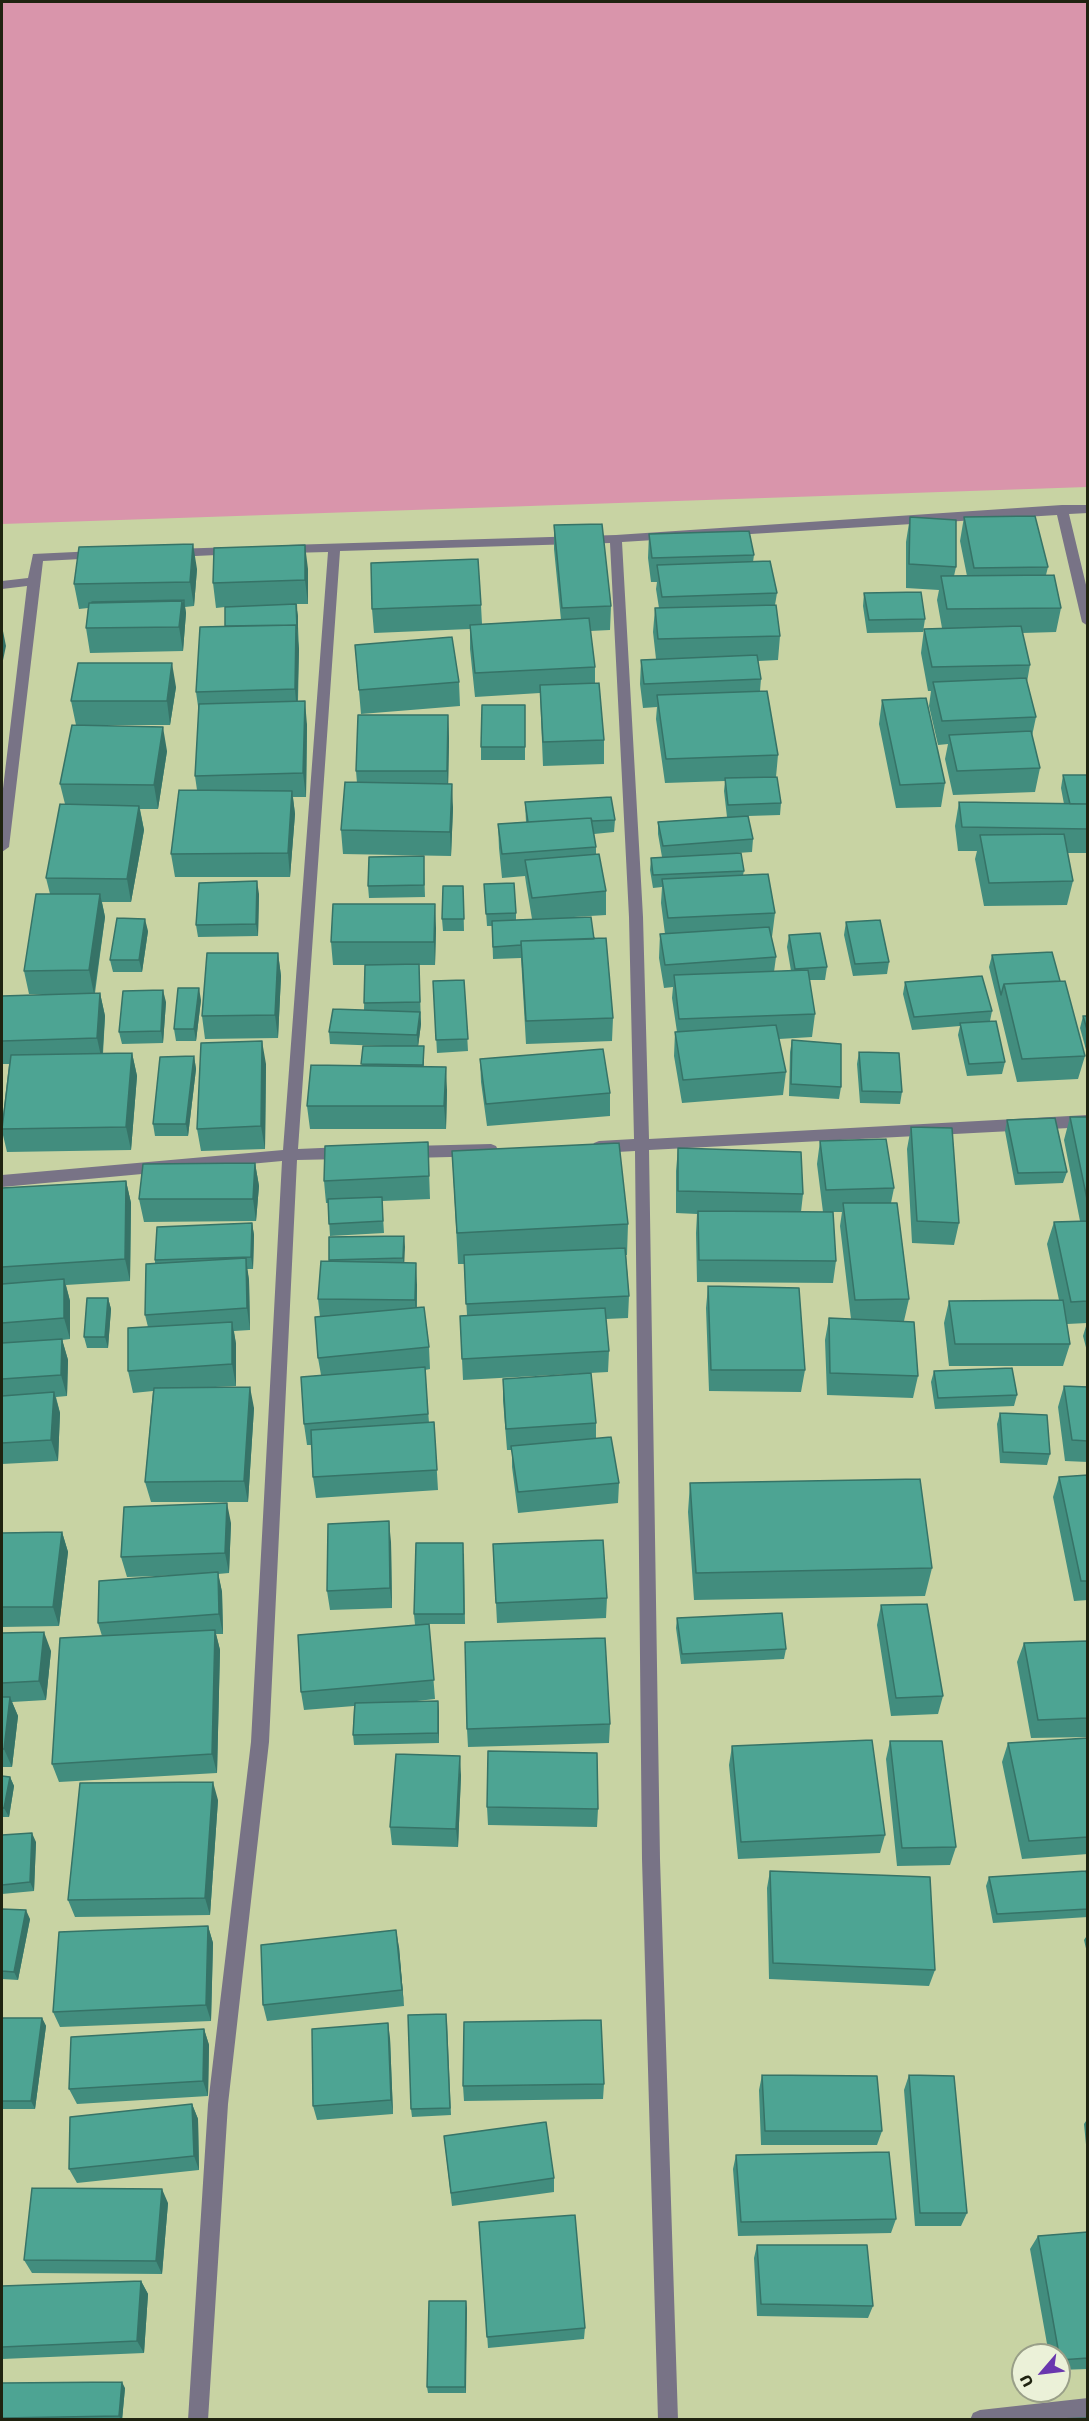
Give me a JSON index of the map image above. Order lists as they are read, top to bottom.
{
  "north": "bottom left"
}
